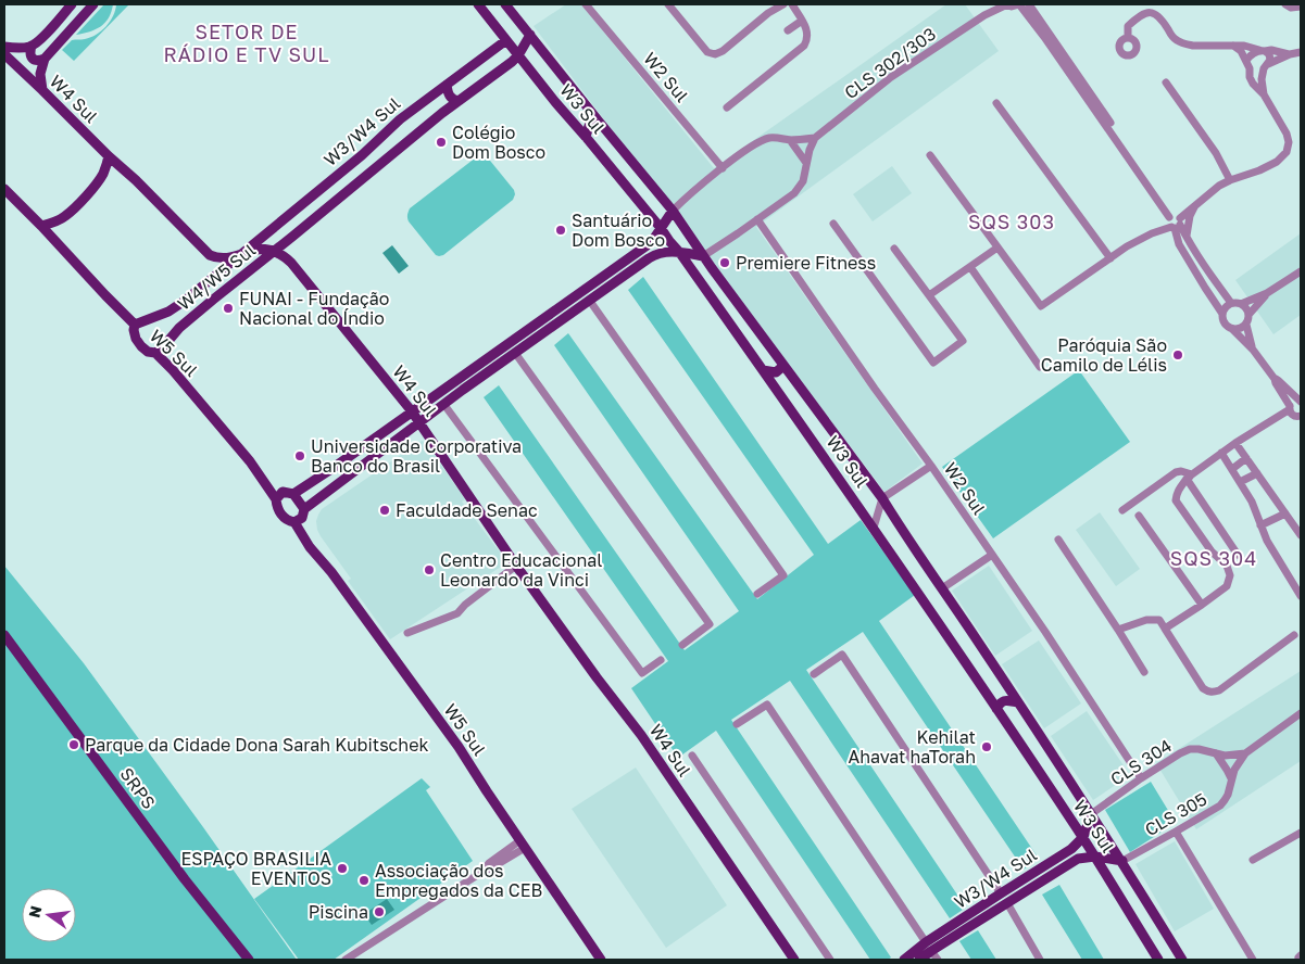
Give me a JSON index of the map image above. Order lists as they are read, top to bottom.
{
  "streets": {
    "main road": [
      "W4 Sul",
      "W3 Sul",
      "W3/W4 Sul",
      "W4/W5 Sul",
      "W5 Sul",
      "SRPS"
    ],
    "street": [
      "CLS 302/303",
      "W2 Sul",
      "CLS 304",
      "CLS 305"
    ]
  },
  "crossings": [
    ["W2 Sul", "CLS 304"],
    ["W4 Sul", "W3/W4 Sul"],
    ["W4 Sul", "W4/W5 Sul"],
    ["W3 Sul", "W3/W4 Sul"],
    ["W3 Sul", "CLS 304"],
    ["W3 Sul", "CLS 305"],
    ["W3/W4 Sul", "W4/W5 Sul"],
    ["W3/W4 Sul", "CLS 305"],
    ["W4/W5 Sul", "W5 Sul"],
    ["CLS 304", "CLS 305"]
  ],
  "districts": ["SETOR DE RÁDIO E TV SUL", "SQS 303", "SQS 304"],
  "places": [
    "Colégio Dom Bosco",
    "Santuário Dom Bosco",
    "Premiere Fitness",
    "FUNAI - Fundação Nacional do Índio",
    "Paróquia São Camilo de Lélis",
    "Universidade Corporativa Banco do Brasil",
    "Faculdade Senac",
    "Centro Educacional Leonardo da Vinci",
    "Parque da Cidade Dona Sarah Kubitschek",
    "Kehilat Ahavat haTorah",
    "ESPAÇO BRASILIA EVENTOS",
    "Associação dos Empregados da CEB",
    "Piscina"
  ],
  "north": "left"
}
